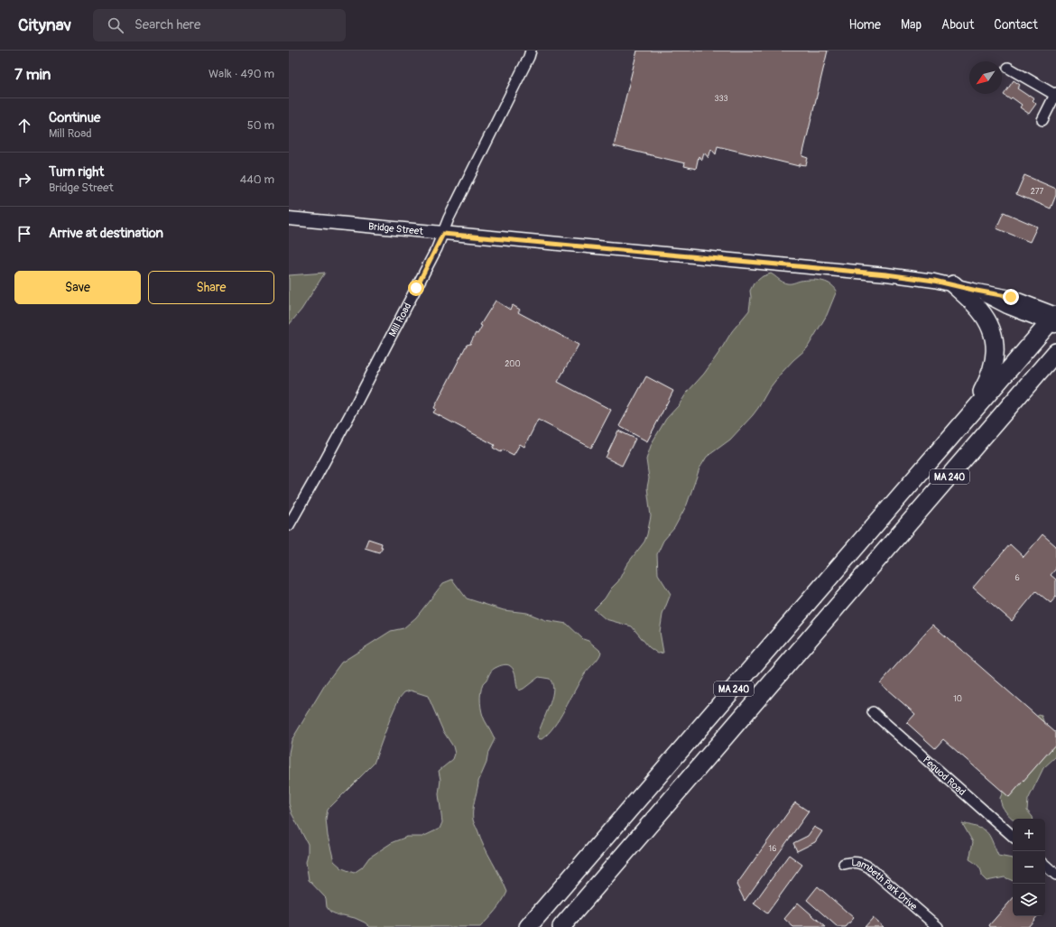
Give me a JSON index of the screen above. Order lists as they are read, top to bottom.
{
  "streets": {
    "highway": ["MA 240"],
    "street": [
      "Bridge Street",
      "Mill Road",
      "Pequod Road",
      "Lambeth Park Drive"
    ]
  },
  "crossings": [
    ["Bridge Street", "Mill Road"],
    ["Bridge Street", "MA 240"]
  ],
  "house_numbers": [
    "333",
    "277",
    "200",
    "6",
    "10",
    "16"
  ],
  "north": "bottom left",
  "page": {
    "header": "Citynav",
    "search": "Search here",
    "nav": [
      "Home",
      "Map",
      "About",
      "Contact"
    ],
    "heading": ["7 min", "Walk · 490 m"],
    "list": [
      ["Continue", "Mill Road", "50 m"],
      ["Turn right", "Bridge Street", "440 m"],
      "Arrive at destination"
    ],
    "buttons": ["Save", "Share"],
    "map_buttons": ["+", "−"]
  }
}
